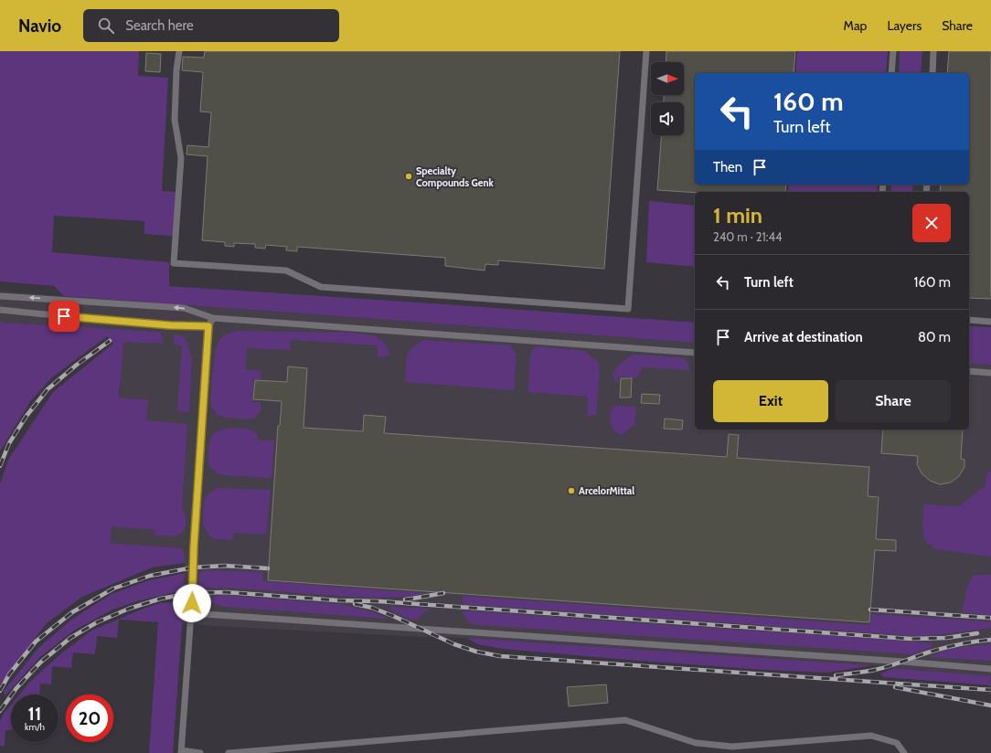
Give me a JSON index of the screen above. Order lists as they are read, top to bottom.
{
  "places": ["Specialty Compounds Genk", "ArcelorMittal"],
  "north": "right",
  "page": {
    "header": "Navio",
    "search": "Search here",
    "nav": ["Map", "Layers", "Share"],
    "turn": ["160 m", "Turn left"],
    "then": "Then",
    "heading": ["1 min", "240 m · 21:44"],
    "list": [
      {
        "name": "Turn left",
        "value": "160 m"
      },
      {
        "name": "Arrive at destination",
        "value": "80 m"
      }
    ],
    "buttons": ["Exit", "Share"],
    "speed": "11 km/h",
    "limit": "20"
  }
}
